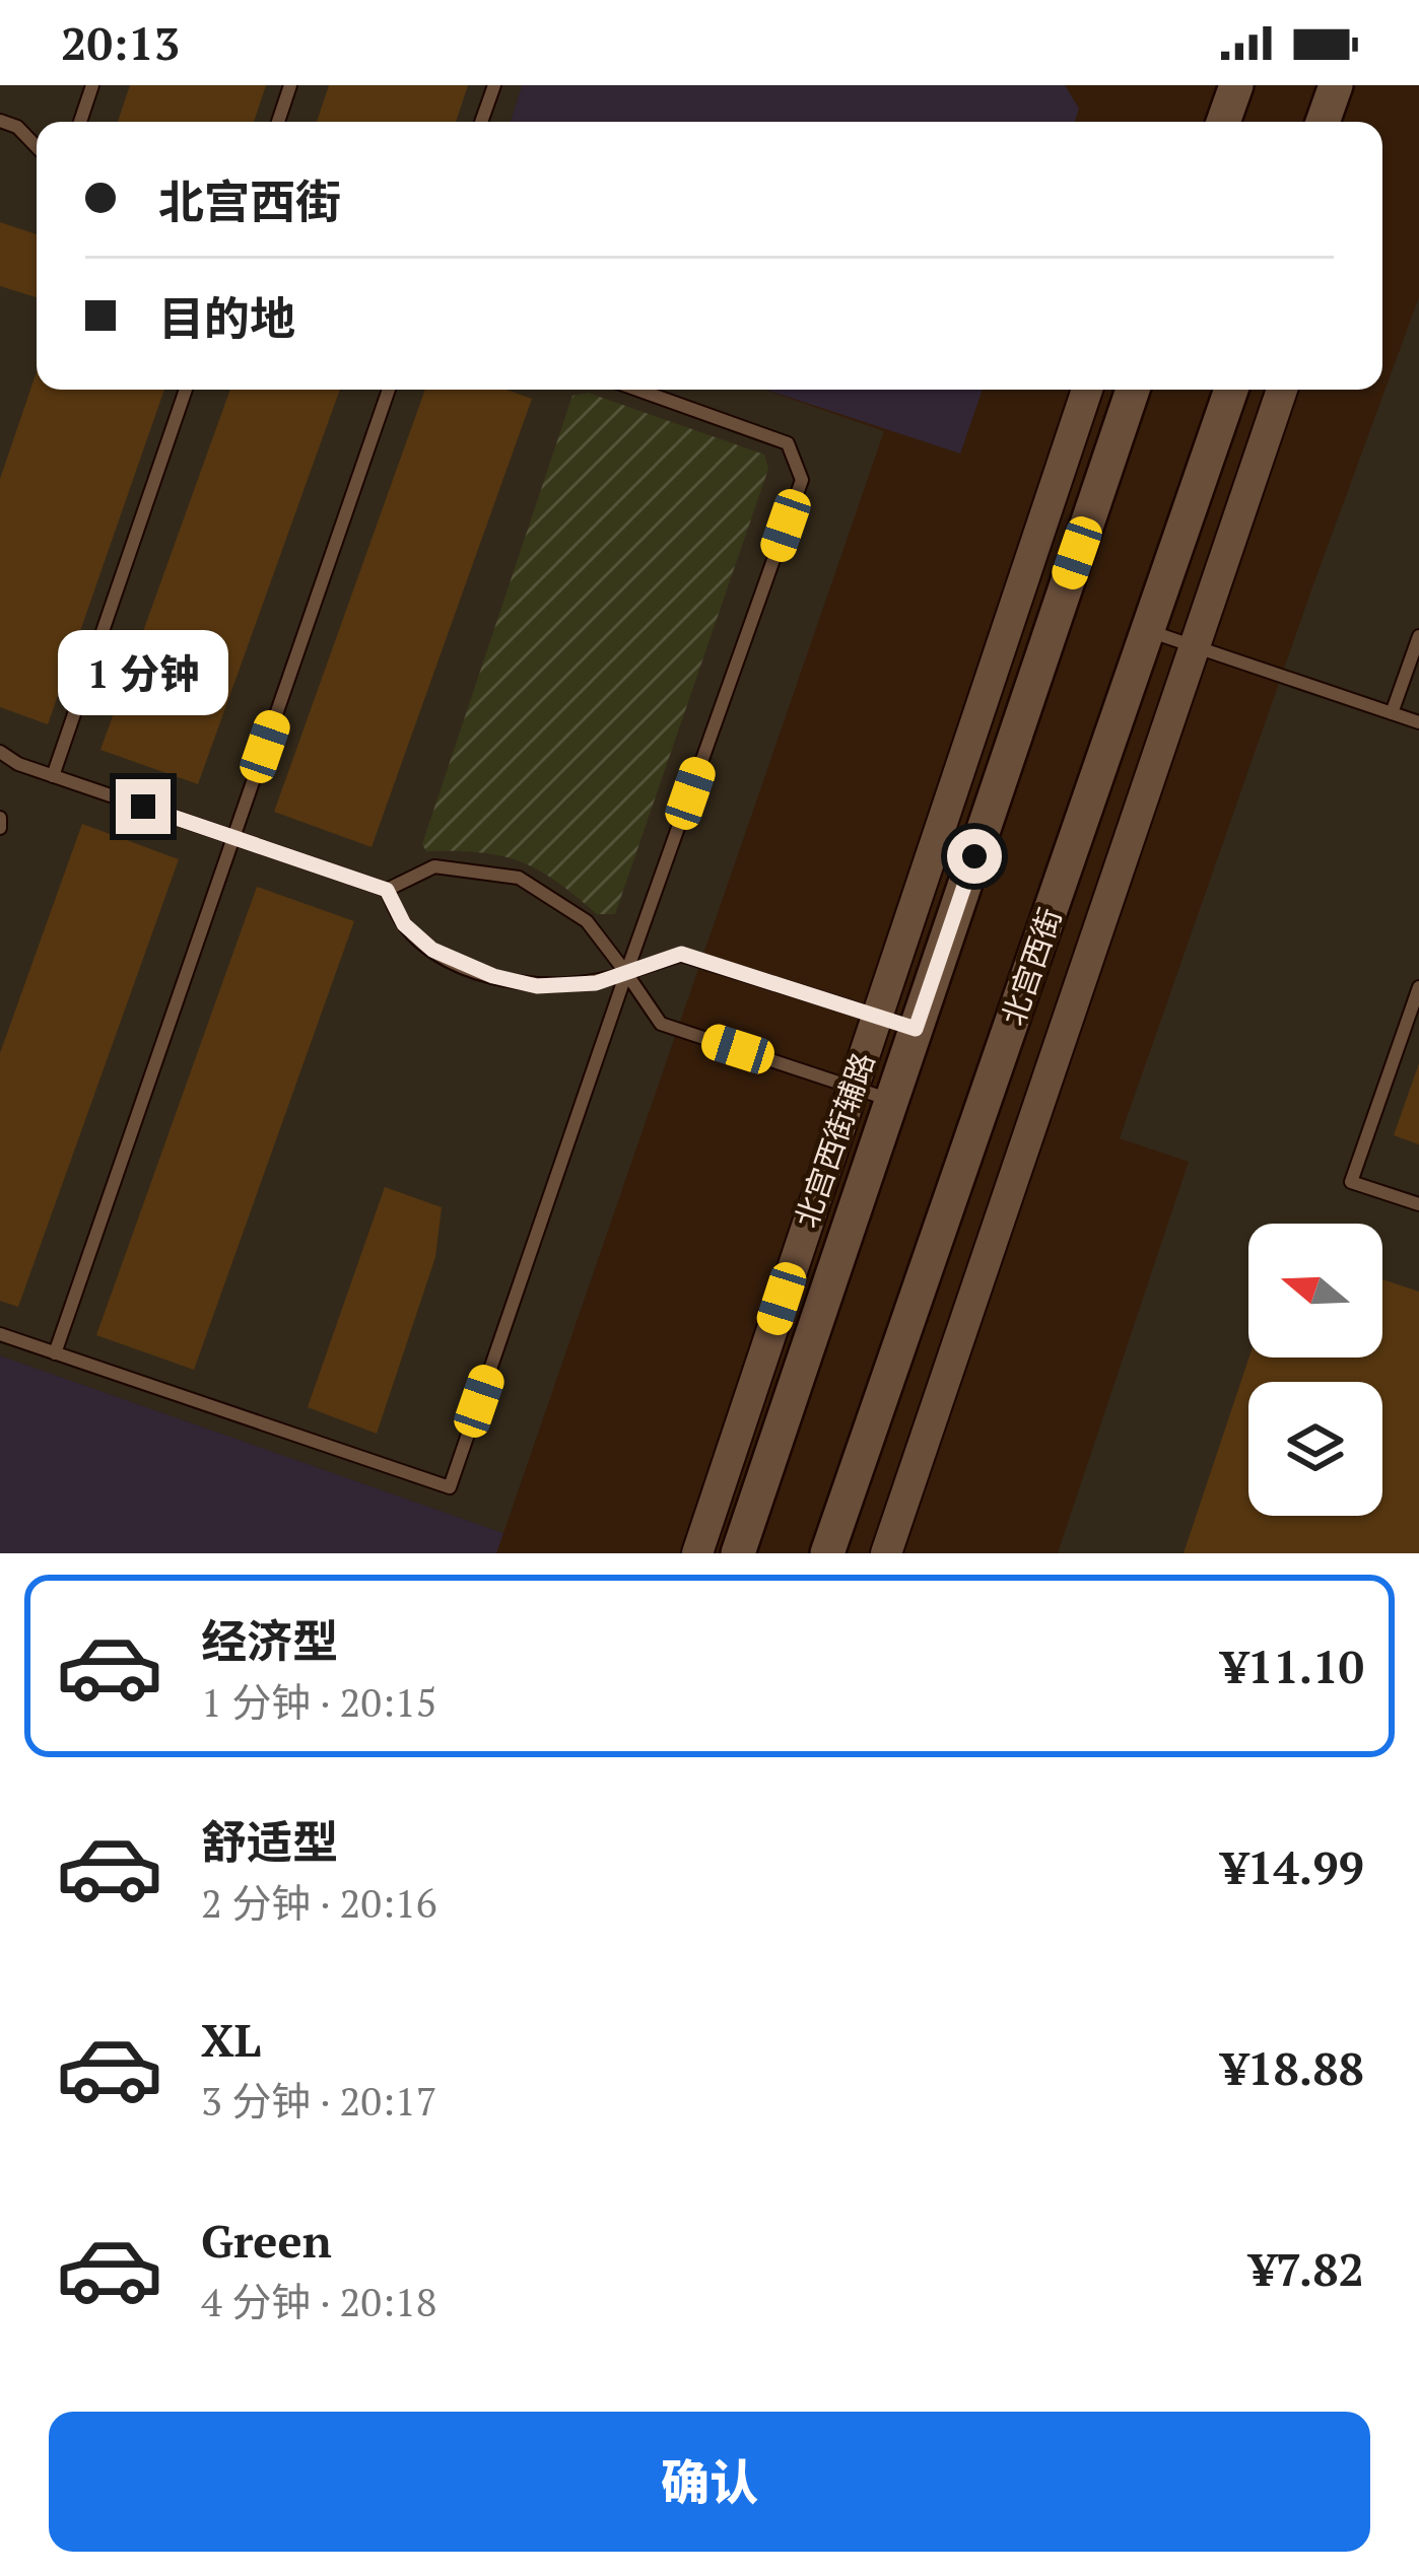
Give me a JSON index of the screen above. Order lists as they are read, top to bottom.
{
  "streets": {
    "main road": ["北宫西街"],
    "street": ["北宫西街辅路"]
  },
  "north": "left",
  "page": {
    "status": "20:13",
    "banner": ["北宫西街", "目的地"],
    "bubble": "1 分钟",
    "list": [
      {
        "name": "经济型",
        "note": "1 分钟 · 20:15",
        "value": "¥11.10"
      },
      {
        "name": "舒适型",
        "note": "2 分钟 · 20:16",
        "value": "¥14.99"
      },
      {
        "name": "XL",
        "note": "3 分钟 · 20:17",
        "value": "¥18.88"
      },
      {
        "name": "Green",
        "note": "4 分钟 · 20:18",
        "value": "¥7.82"
      }
    ],
    "buttons": "确认"
  }
}
